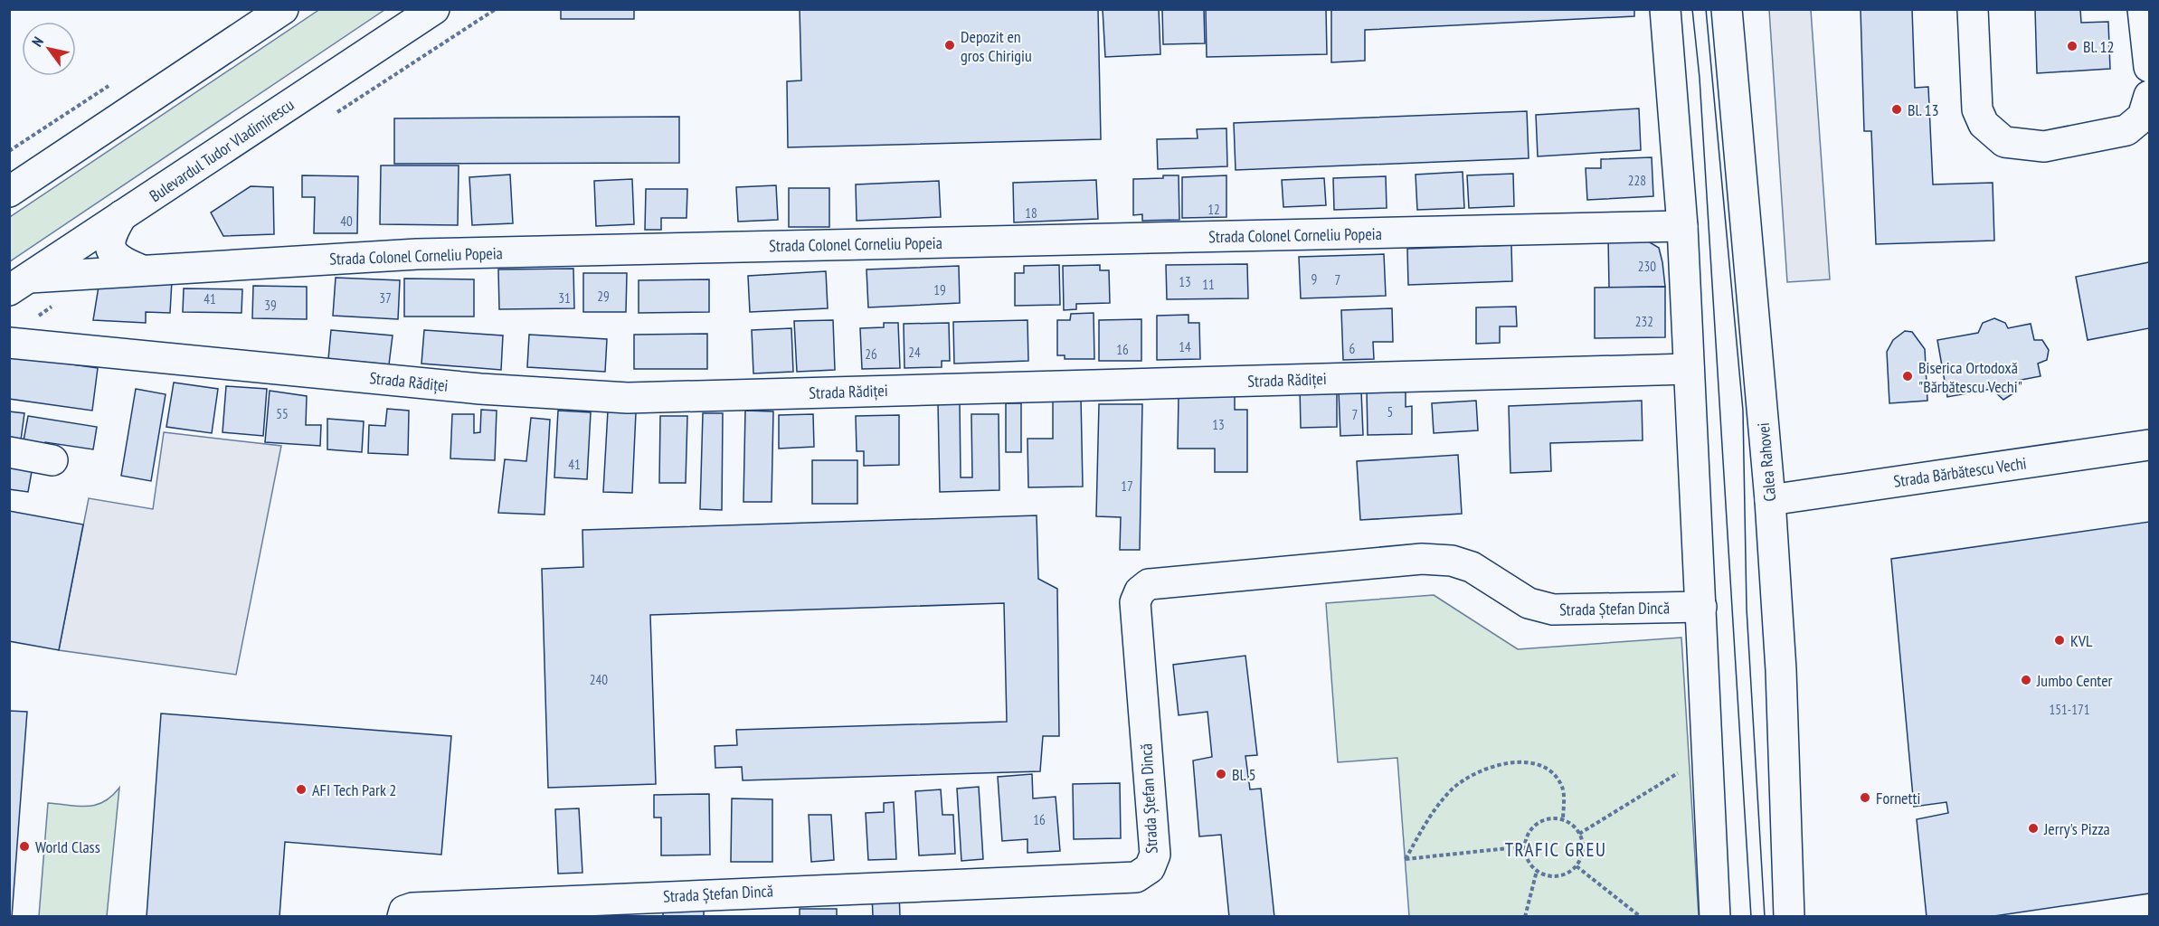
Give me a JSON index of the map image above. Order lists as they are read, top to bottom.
{
  "streets": {
    "street": [
      "Bulevardul Tudor Vladimirescu",
      "Strada Colonel Corneliu Popeia",
      "Strada Rădiței",
      "Calea Rahovei",
      "Strada Bărbătescu Vechi",
      "Strada Ștefan Dincă"
    ]
  },
  "crossings": [
    ["Bulevardul Tudor Vladimirescu", "Strada Colonel Corneliu Popeia"],
    ["Calea Rahovei", "Strada Bărbătescu Vechi"]
  ],
  "districts": ["TRAFIC GREU"],
  "places": [
    "Depozit en gros Chirigiu",
    "Bl. 12",
    "Bl. 13",
    "Biserica Ortodoxă \"Bărbătescu Vechi\"",
    "KVL",
    "Jumbo Center",
    "Bl. 5",
    "AFI Tech Park 2",
    "Fornetti",
    "Jerry's Pizza",
    "World Class"
  ],
  "house_numbers": [
    "228",
    "12",
    "18",
    "40",
    "230",
    "9",
    "7",
    "13",
    "11",
    "19",
    "29",
    "37",
    "31",
    "41",
    "39",
    "232",
    "14",
    "6",
    "16",
    "24",
    "26",
    "5",
    "55",
    "7",
    "13",
    "41",
    "17",
    "240",
    "151-171",
    "16"
  ],
  "north": "top left"
}
